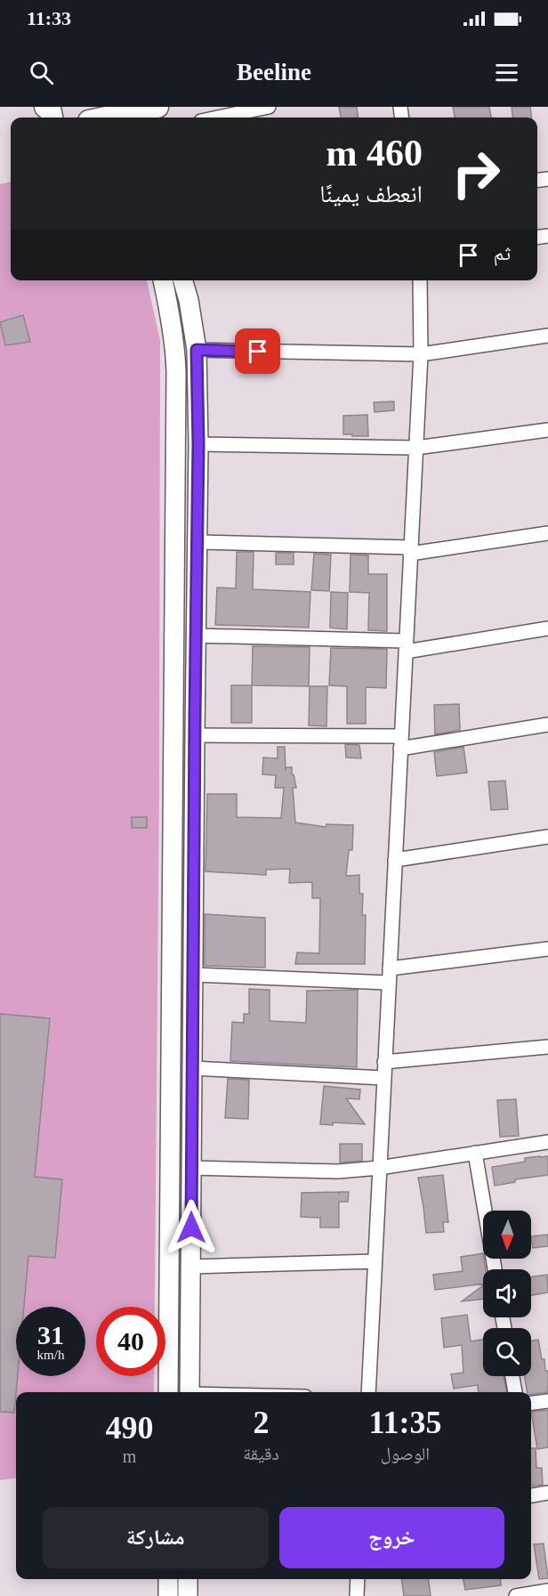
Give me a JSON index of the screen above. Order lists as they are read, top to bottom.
{
  "north": "bottom",
  "page": {
    "status": "11:33",
    "header": "Beeline",
    "turn": ["460 m", "انعطف يمينًا"],
    "then": "ثم",
    "speed": "31 km/h",
    "limit": "40",
    "eta": [
      "11:35",
      "الوصول",
      "2",
      "دقيقة",
      "490",
      "m"
    ],
    "buttons": ["خروج", "مشاركة"]
  }
}
